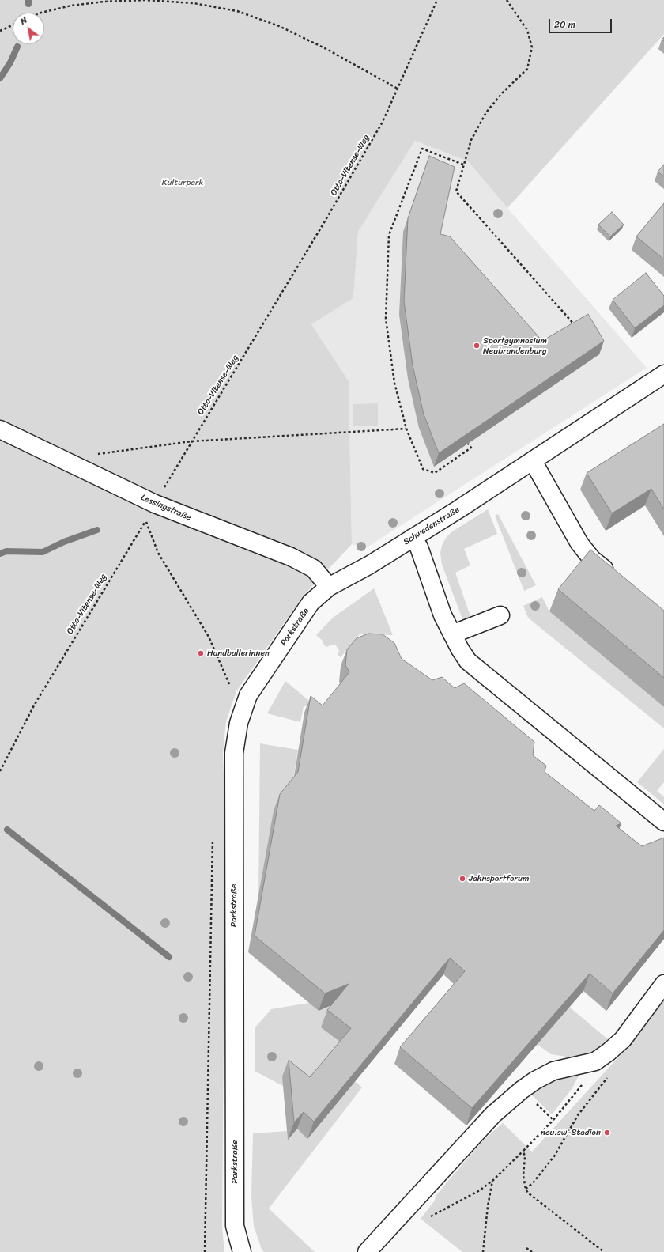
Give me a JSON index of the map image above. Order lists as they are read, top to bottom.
{
  "streets": {
    "street": ["Lessingstraße", "Schwedenstraße", "Parkstraße"],
    "path": ["Otto-Vitense-Weg"]
  },
  "crossings": [
    ["Otto-Vitense-Weg", "Lessingstraße"],
    ["Lessingstraße", "Schwedenstraße"],
    ["Lessingstraße", "Parkstraße"],
    ["Schwedenstraße", "Parkstraße"]
  ],
  "parks": ["Kulturpark"],
  "places": [
    "Sportgymnasium Neubrandenburg",
    "Handballerinnen",
    "Jahnsportforum",
    "neu.sw-Stadion"
  ],
  "scale_bar": "20 m",
  "north": "top left"
}
